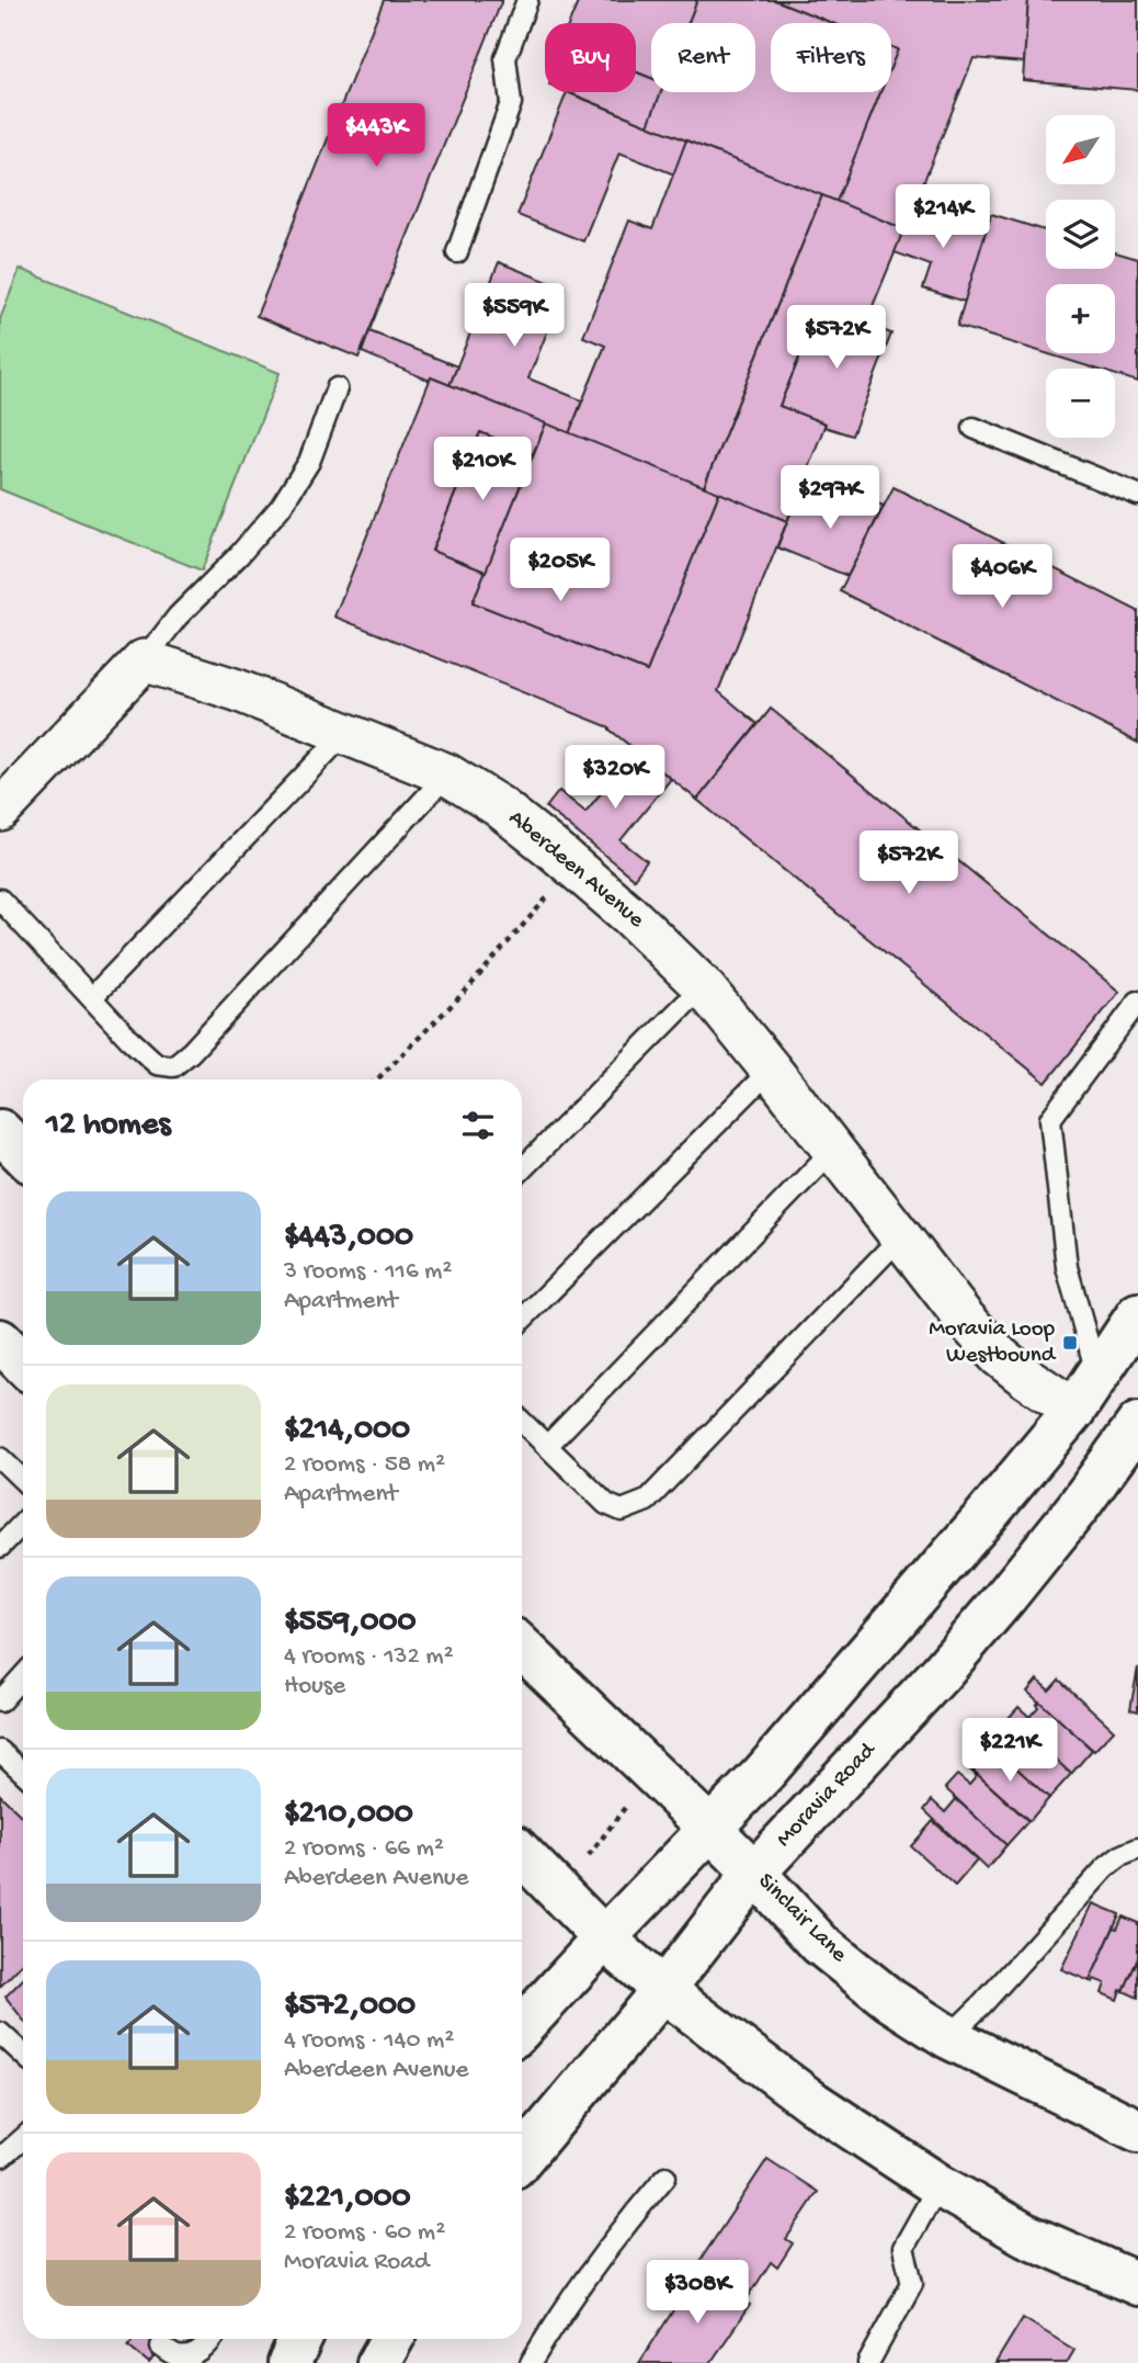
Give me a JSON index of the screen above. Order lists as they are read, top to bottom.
{
  "streets": {
    "main road": ["Moravia Road", "Sinclair Lane"],
    "street": ["Aberdeen Avenue"]
  },
  "crossings": [
    ["Moravia Road", "Sinclair Lane"]
  ],
  "places": {
    "transit": ["Moravia Loop Westbound"]
  },
  "north": "bottom left",
  "page": {
    "chip": ["Buy", "Rent", "Filters"],
    "price": [
      "$443K",
      "$214K",
      "$559K",
      "$572K",
      "$210K",
      "$297K",
      "$205K",
      "$406K",
      "$320K",
      "$572K",
      "$221K",
      "$308K"
    ],
    "map_buttons": ["+", "−"],
    "heading": "12 homes",
    "list": [
      {
        "name": "$443,000",
        "note": "3 rooms · 116 m² · Apartment"
      },
      {
        "name": "$214,000",
        "note": "2 rooms · 58 m² · Apartment"
      },
      {
        "name": "$559,000",
        "note": "4 rooms · 132 m² · House"
      },
      {
        "name": "$210,000",
        "note": "2 rooms · 66 m² · Aberdeen Avenue"
      },
      {
        "name": "$572,000",
        "note": "4 rooms · 140 m² · Aberdeen Avenue"
      },
      {
        "name": "$221,000",
        "note": "2 rooms · 60 m² · Moravia Road"
      }
    ]
  }
}
